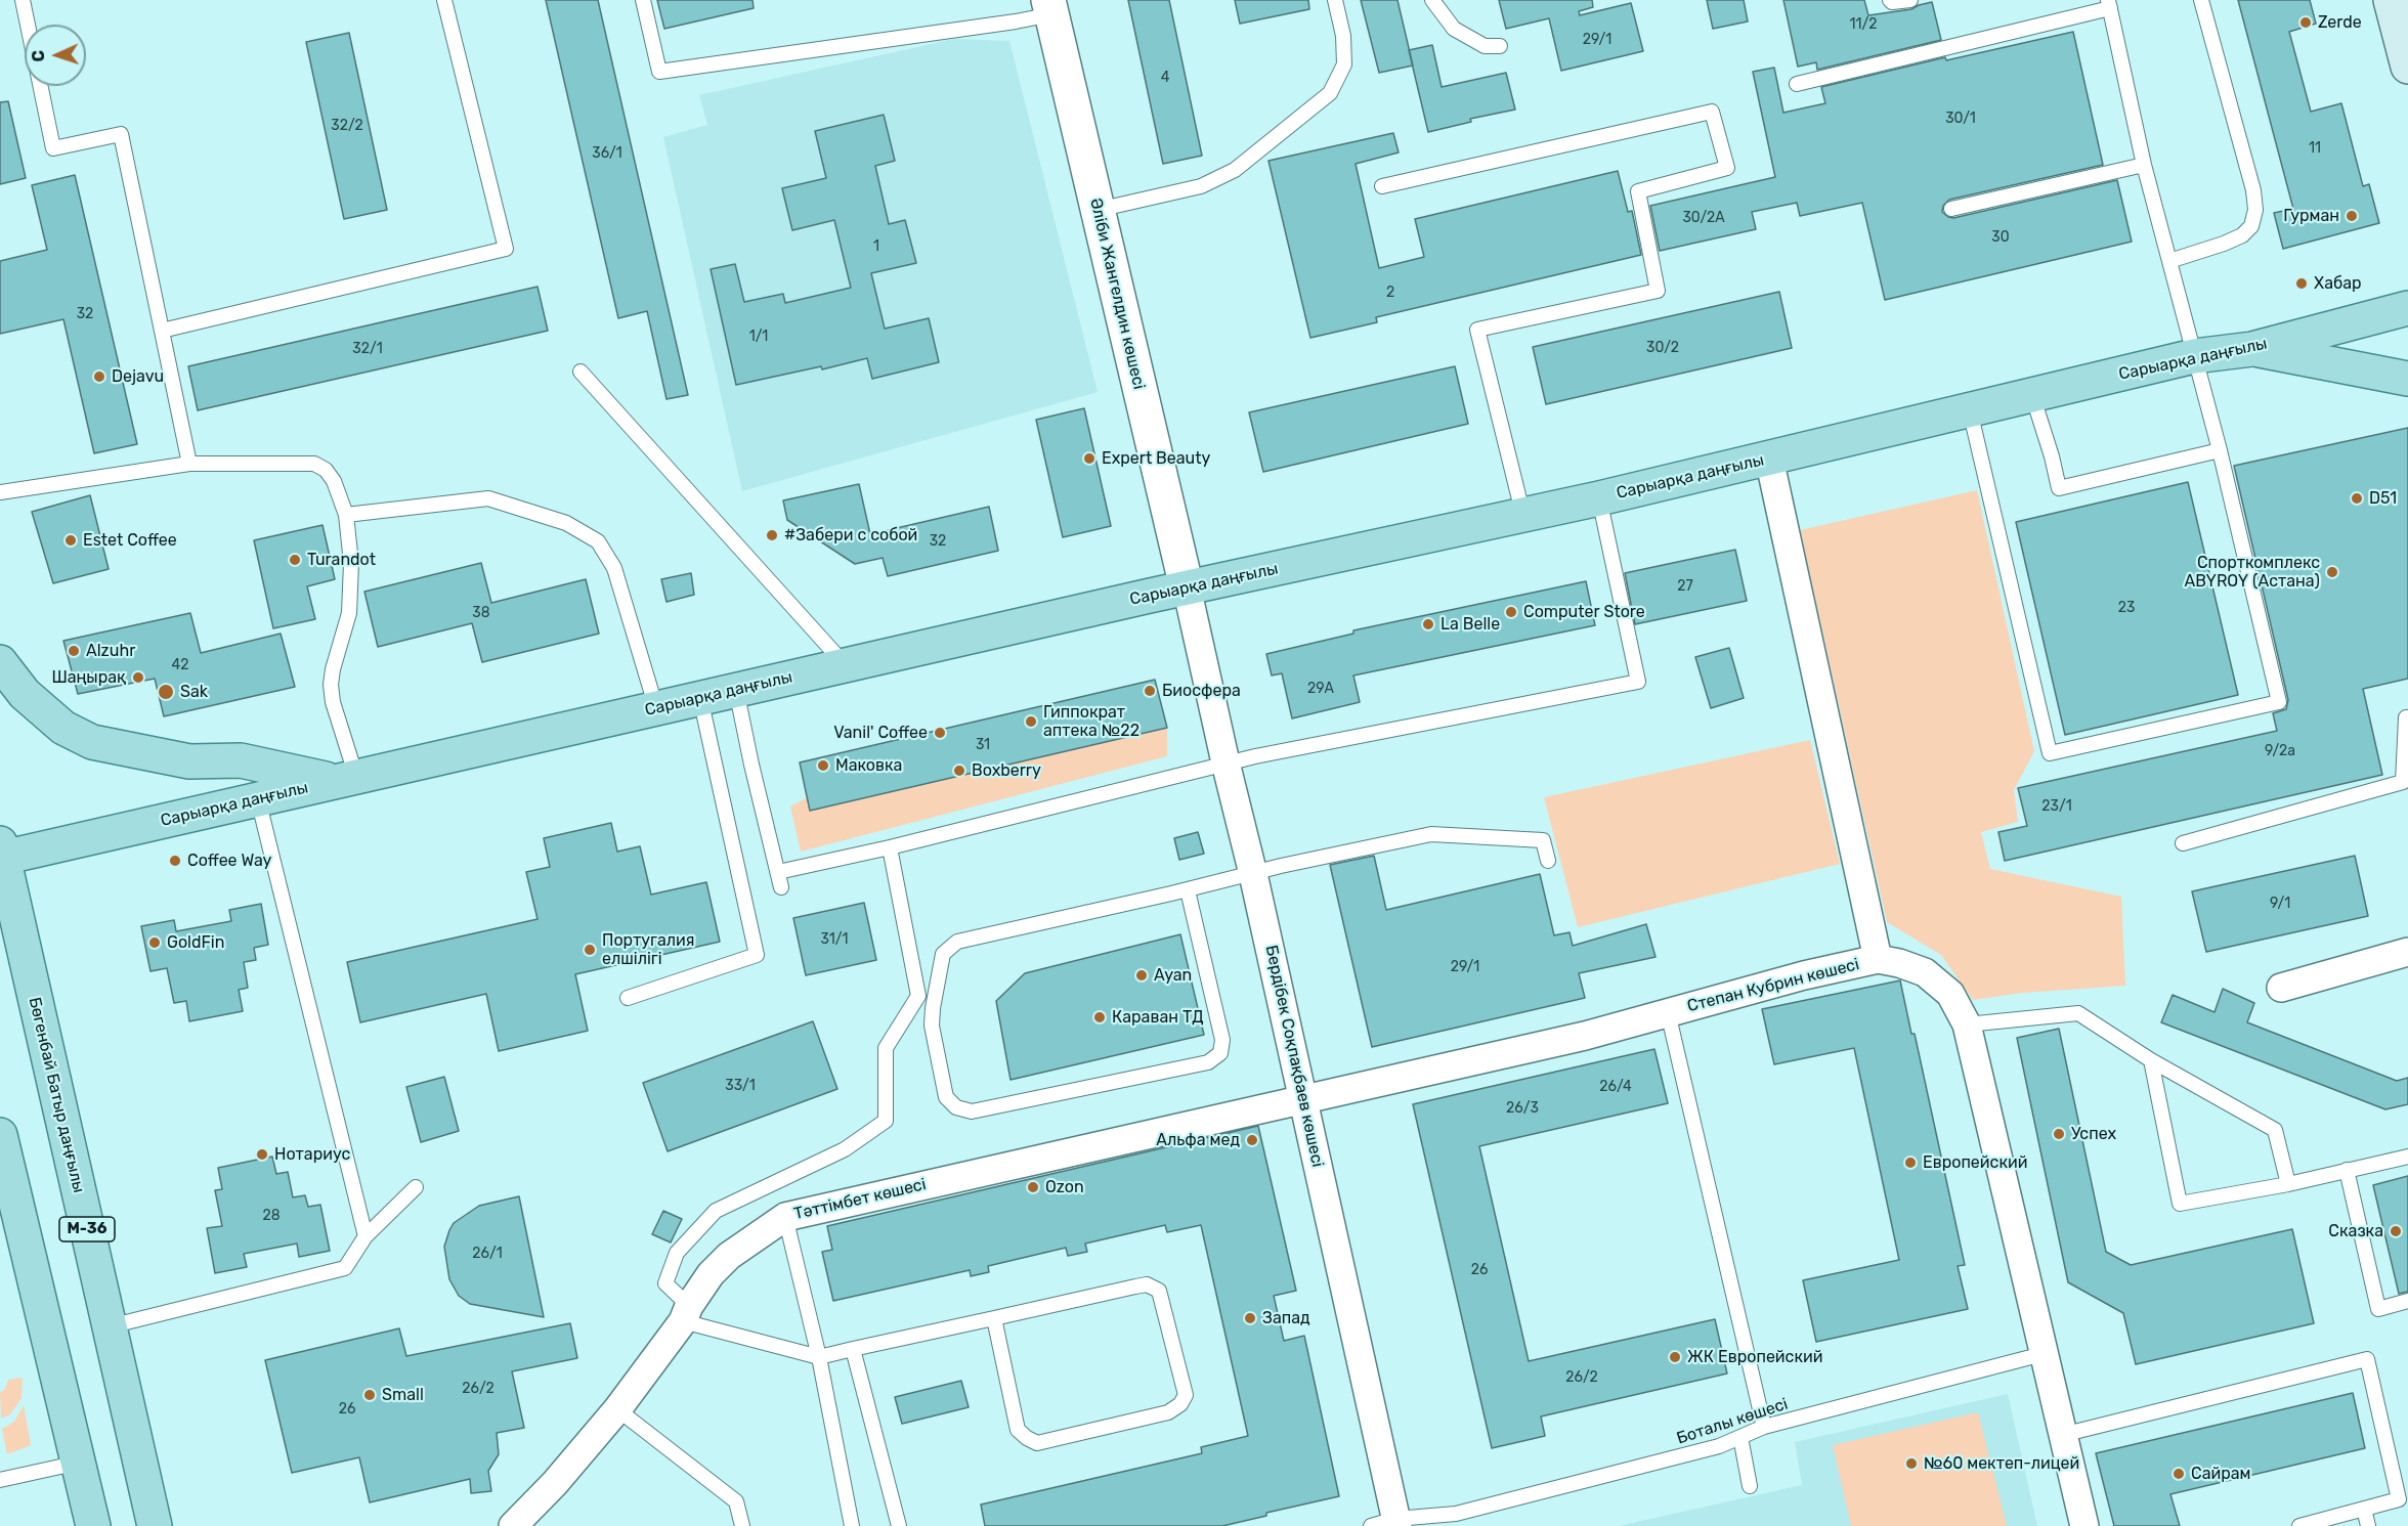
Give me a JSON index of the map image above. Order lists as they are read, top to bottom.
{
  "streets": {
    "main road": ["Сарыарқа даңғылы", "Бөгенбай Батыр даңғылы", "M-36"],
    "street": [
      "Әліби Жангелдин көшесі",
      "Степан Кубрин көшесі",
      "Бердібек Соқпақбаев көшесі",
      "Тәттімбет көшесі"
    ],
    "lane": ["Боталы көшесі"]
  },
  "crossings": [
    ["Әліби Жангелдин көшесі", "Сарыарқа даңғылы"],
    ["Әліби Жангелдин көшесі", "Бердібек Соқпақбаев көшесі"],
    ["Сарыарқа даңғылы", "Бердібек Соқпақбаев көшесі"],
    ["Сарыарқа даңғылы", "Бөгенбай Батыр даңғылы"],
    ["Степан Кубрин көшесі", "Бердібек Соқпақбаев көшесі"],
    ["Степан Кубрин көшесі", "Тәттімбет көшесі"],
    ["Степан Кубрин көшесі", "Боталы көшесі"],
    ["Бердібек Соқпақбаев көшесі", "Тәттімбет көшесі"],
    ["Бердібек Соқпақбаев көшесі", "Боталы көшесі"]
  ],
  "places": [
    "Zerde",
    "Гурман",
    "Хабар",
    "Dejavu",
    "Expert Beauty",
    "D51",
    "#Забери с собой",
    "Estet Coffee",
    "Turandot",
    "Спорткомплекс ABYROY (Астана)",
    "Computer Store",
    "La Belle",
    "Alzuhr",
    "Шаңырақ",
    "Биосфера",
    "Sak",
    "Гиппократ аптека №22",
    "Vanil' Coffee",
    "Маковка",
    "Boxberry",
    "Coffee Way",
    "GoldFin",
    "Португалия елшілігі",
    "Ayan",
    "Караван ТД",
    "Успех",
    "Альфа мед",
    "Нотариус",
    "Европейский",
    "Ozon",
    "Сказка",
    "Запад",
    "ЖК Европейский",
    "Small",
    "№60 мектеп-лицей",
    "Сайрам"
  ],
  "house_numbers": [
    "11/2",
    "29/1",
    "4",
    "30/1",
    "32/2",
    "11",
    "36/1",
    "30/2А",
    "30",
    "1",
    "2",
    "32",
    "1/1",
    "30/2",
    "32/1",
    "32",
    "27",
    "23",
    "38",
    "42",
    "29А",
    "31",
    "9/2а",
    "23/1",
    "9/1",
    "31/1",
    "29/1",
    "33/1",
    "26/4",
    "26/3",
    "28",
    "26/1",
    "26",
    "26/2",
    "26/2",
    "26"
  ],
  "north": "left"
}
